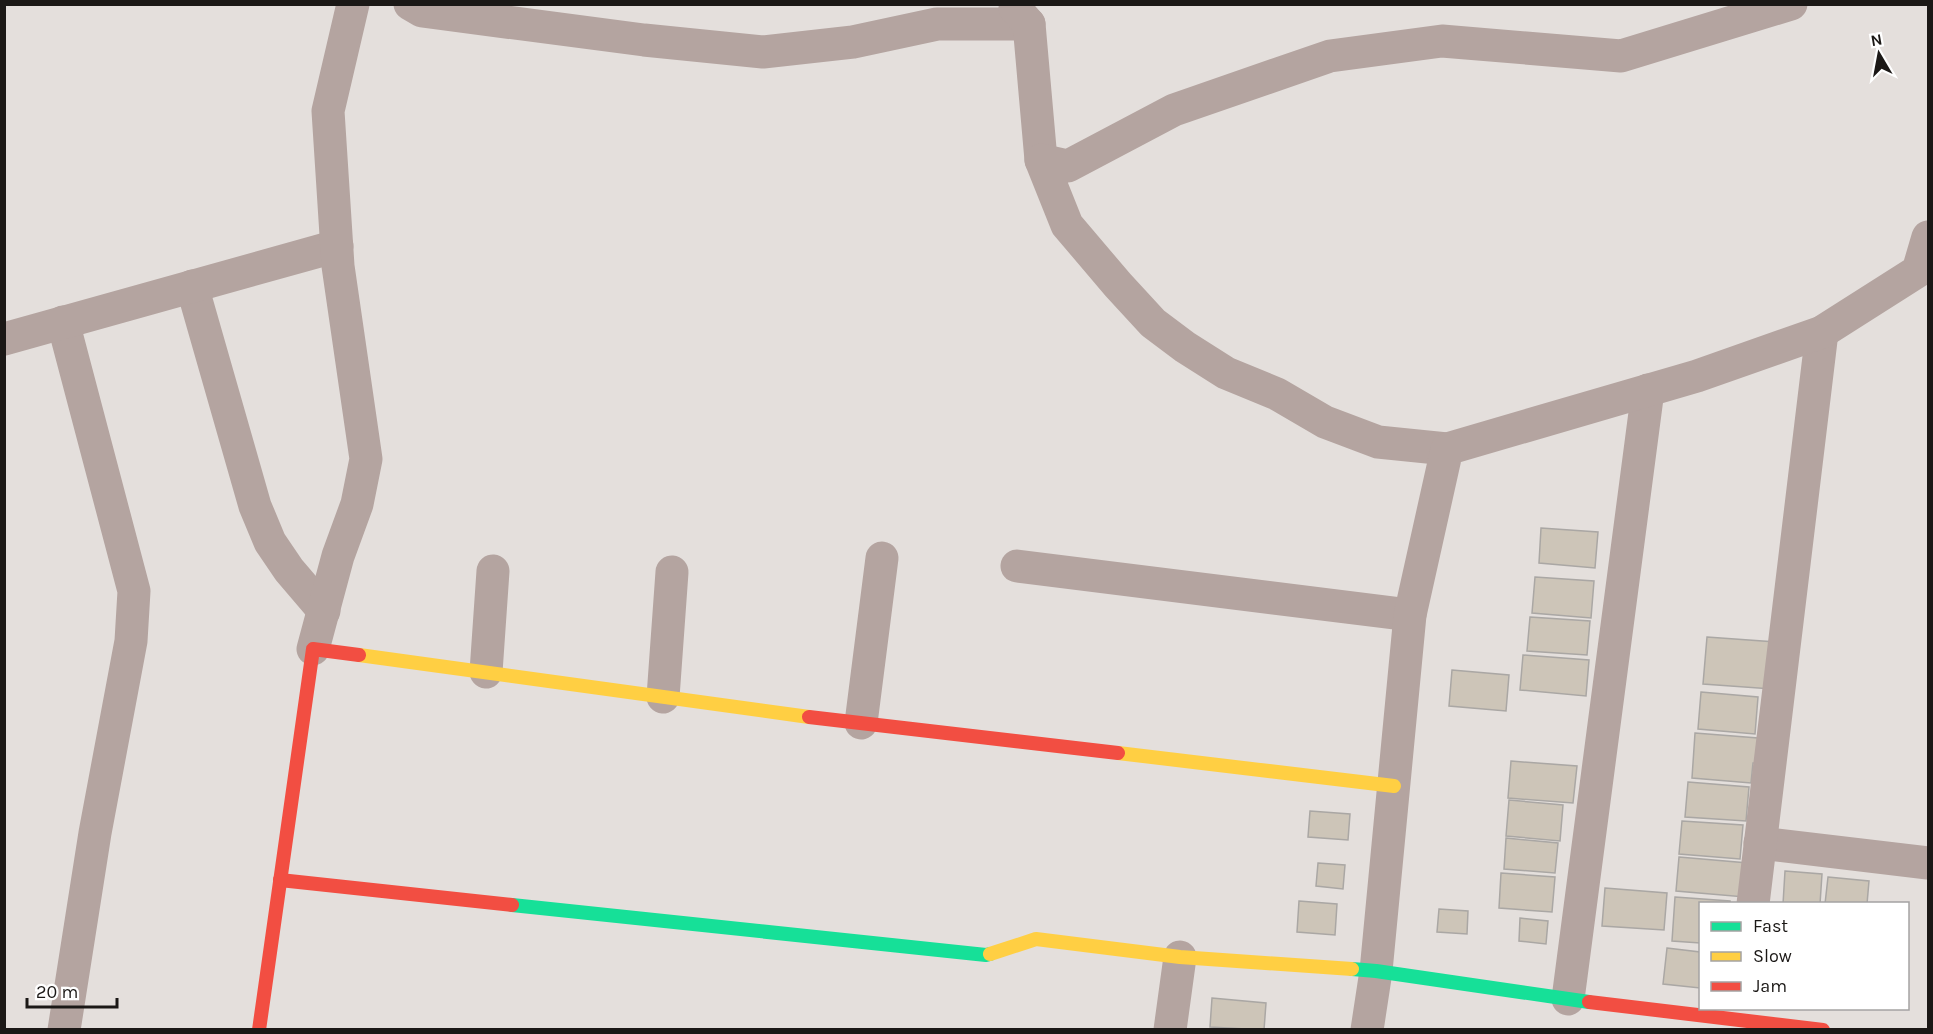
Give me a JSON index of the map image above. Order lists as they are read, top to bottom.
{
  "legend": ["Fast", "Slow", "Jam"],
  "scale_bar": "20 m",
  "north": "top"
}
